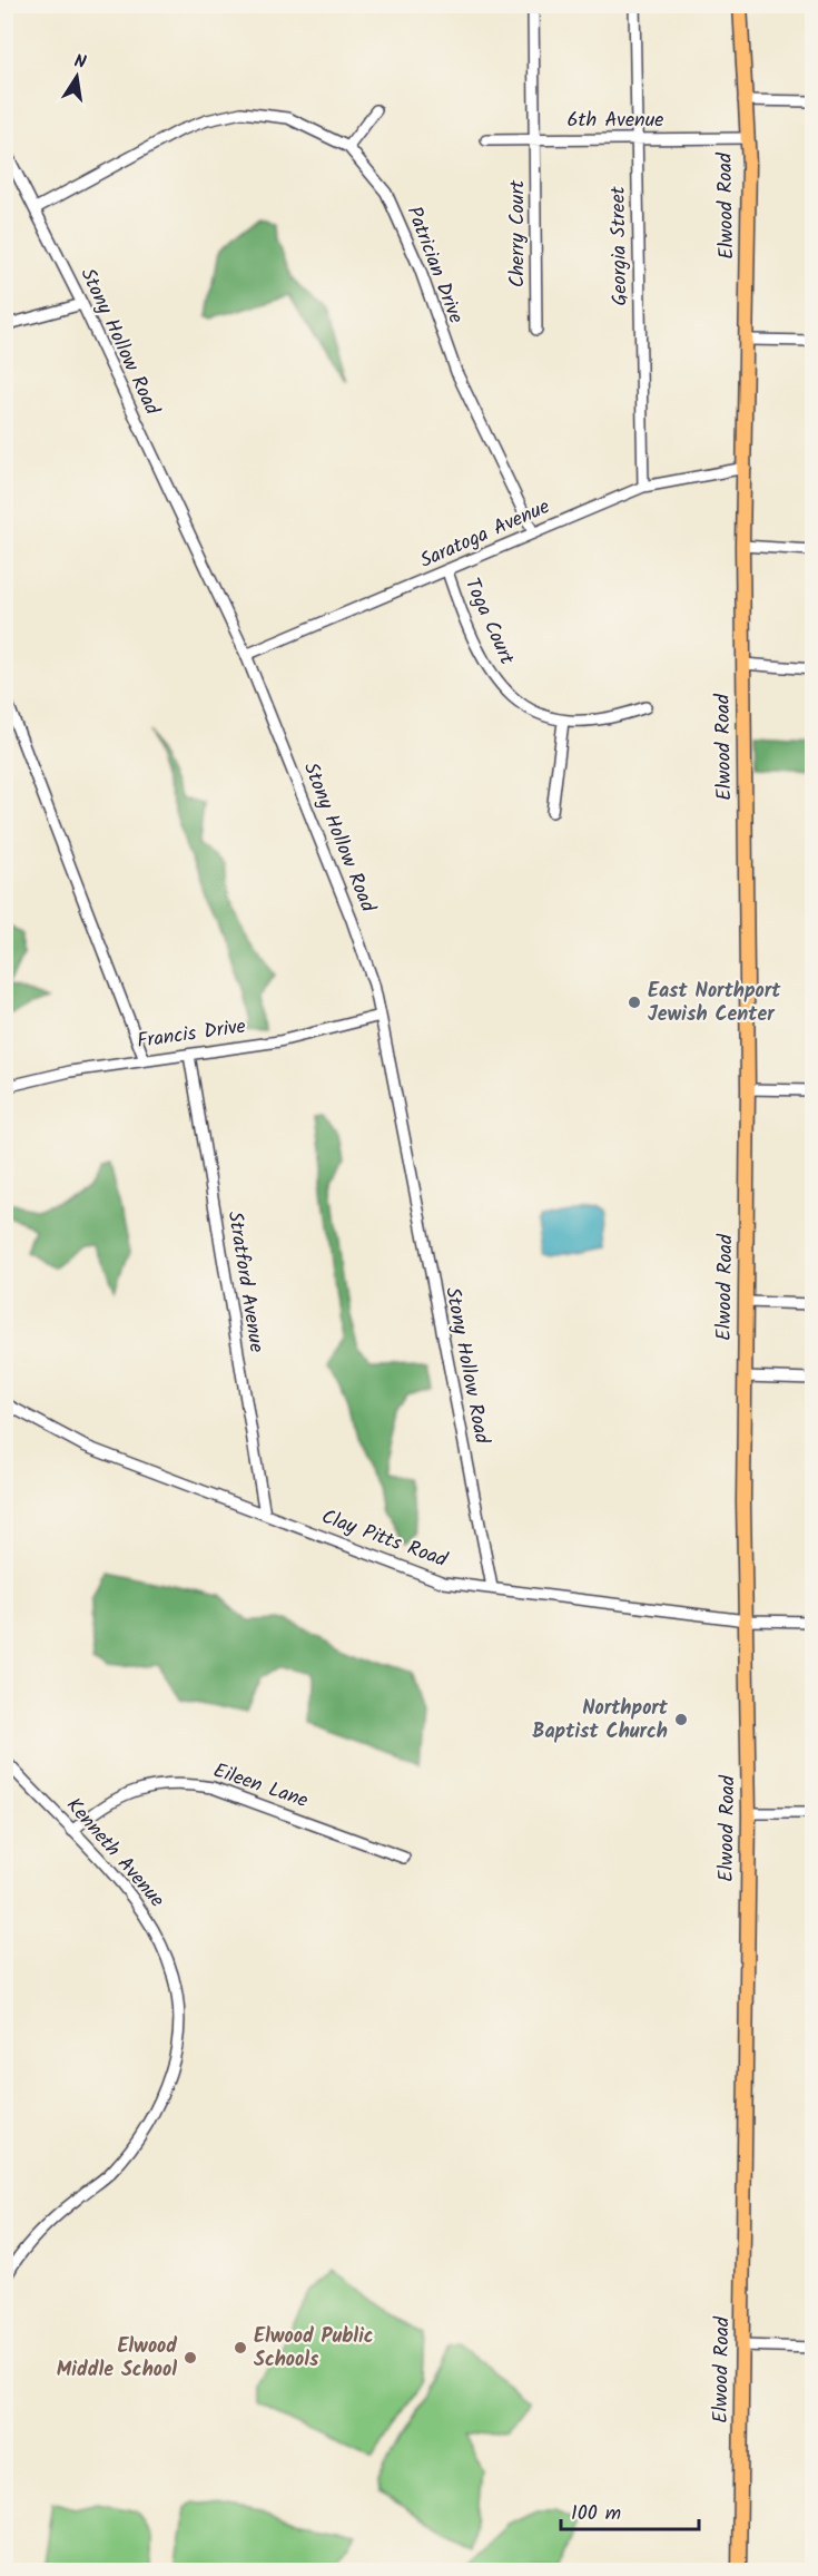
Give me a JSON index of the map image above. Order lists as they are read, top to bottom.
{
  "streets": {
    "main road": ["Elwood Road"],
    "street": [
      "6th Avenue",
      "Cherry Court",
      "Georgia Street",
      "Patrician Drive",
      "Stony Hollow Road",
      "Saratoga Avenue",
      "Toga Court",
      "Francis Drive",
      "Stratford Avenue",
      "Clay Pitts Road",
      "Eileen Lane",
      "Kenneth Avenue"
    ]
  },
  "crossings": [
    ["6th Avenue", "Elwood Road"],
    ["6th Avenue", "Cherry Court"],
    ["6th Avenue", "Georgia Street"],
    ["Elwood Road", "Saratoga Avenue"],
    ["Elwood Road", "Clay Pitts Road"],
    ["Georgia Street", "Saratoga Avenue"],
    ["Patrician Drive", "Stony Hollow Road"],
    ["Patrician Drive", "Saratoga Avenue"],
    ["Stony Hollow Road", "Saratoga Avenue"],
    ["Stony Hollow Road", "Francis Drive"],
    ["Stony Hollow Road", "Clay Pitts Road"],
    ["Saratoga Avenue", "Toga Court"],
    ["Francis Drive", "Stratford Avenue"],
    ["Stratford Avenue", "Clay Pitts Road"],
    ["Eileen Lane", "Kenneth Avenue"]
  ],
  "places": [
    "East Northport Jewish Center",
    "Northport Baptist Church",
    "Elwood Public Schools",
    "Elwood Middle School"
  ],
  "scale_bar": "100 m",
  "north": "top"
}
